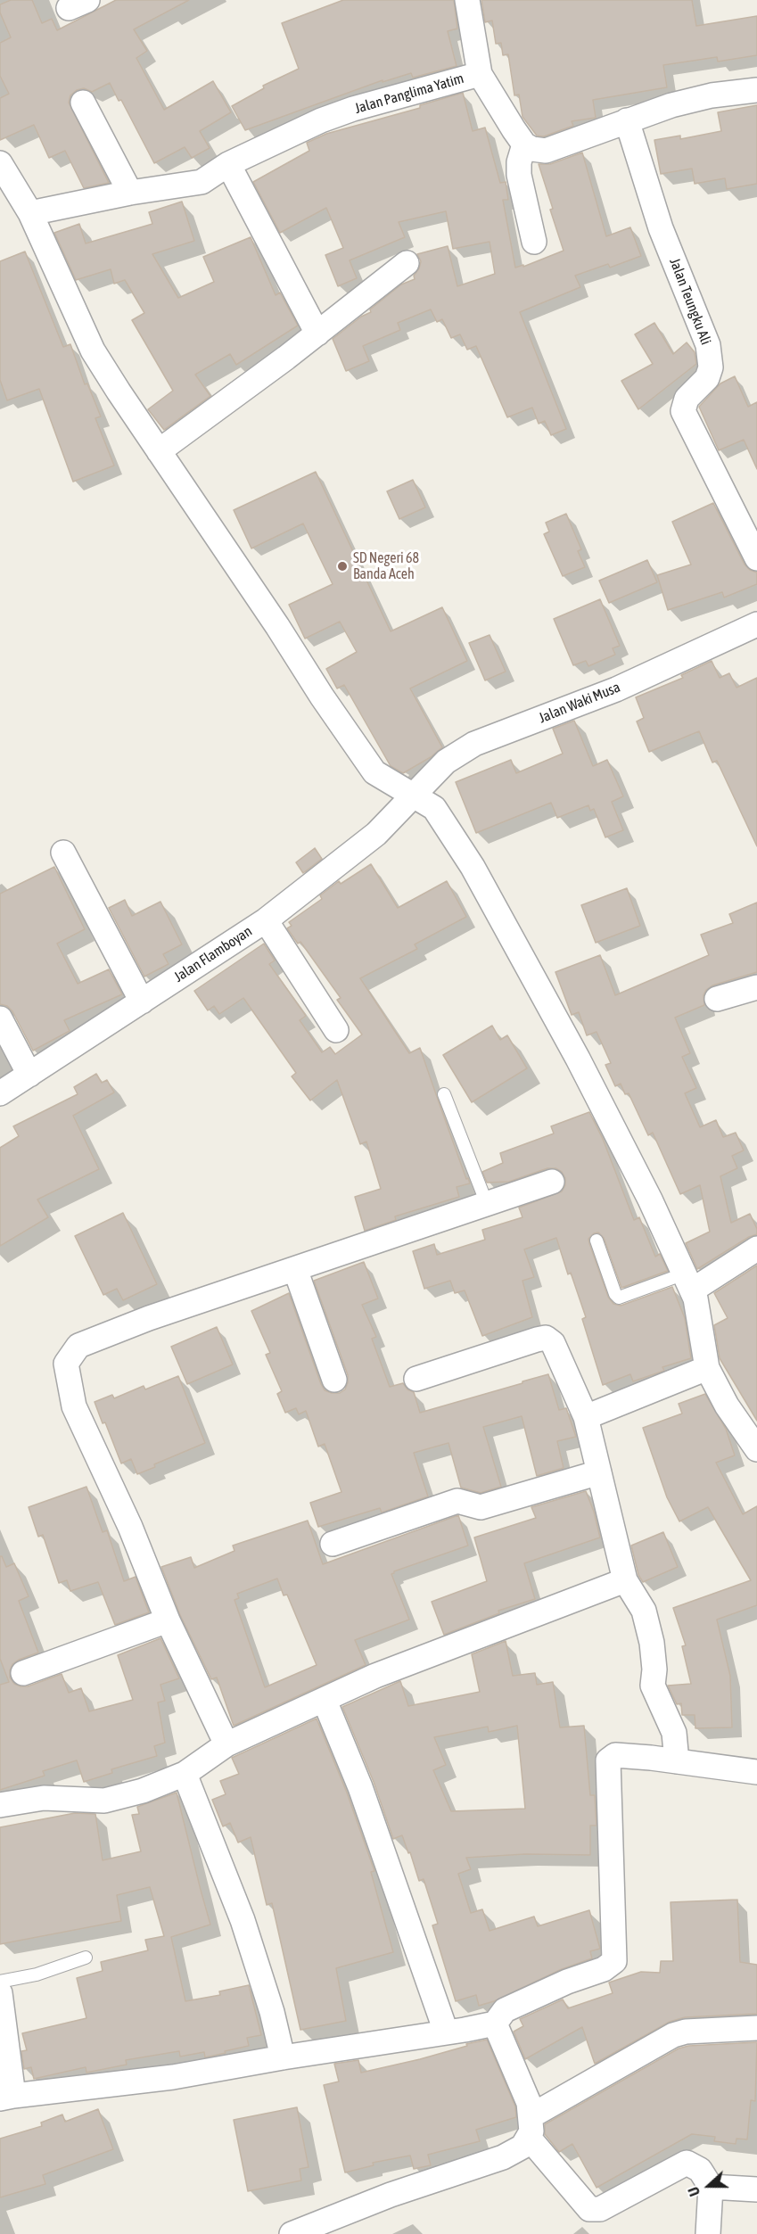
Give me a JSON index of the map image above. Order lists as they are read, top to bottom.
{
  "streets": {
    "street": [
      "Jalan Panglima Yatim",
      "Jalan Teungku Ali",
      "Jalan Waki Musa",
      "Jalan Flamboyan"
    ]
  },
  "crossings": [
    ["Jalan Waki Musa", "Jalan Flamboyan"]
  ],
  "places": ["SD Negeri 68 Banda Aceh"],
  "north": "left"
}
